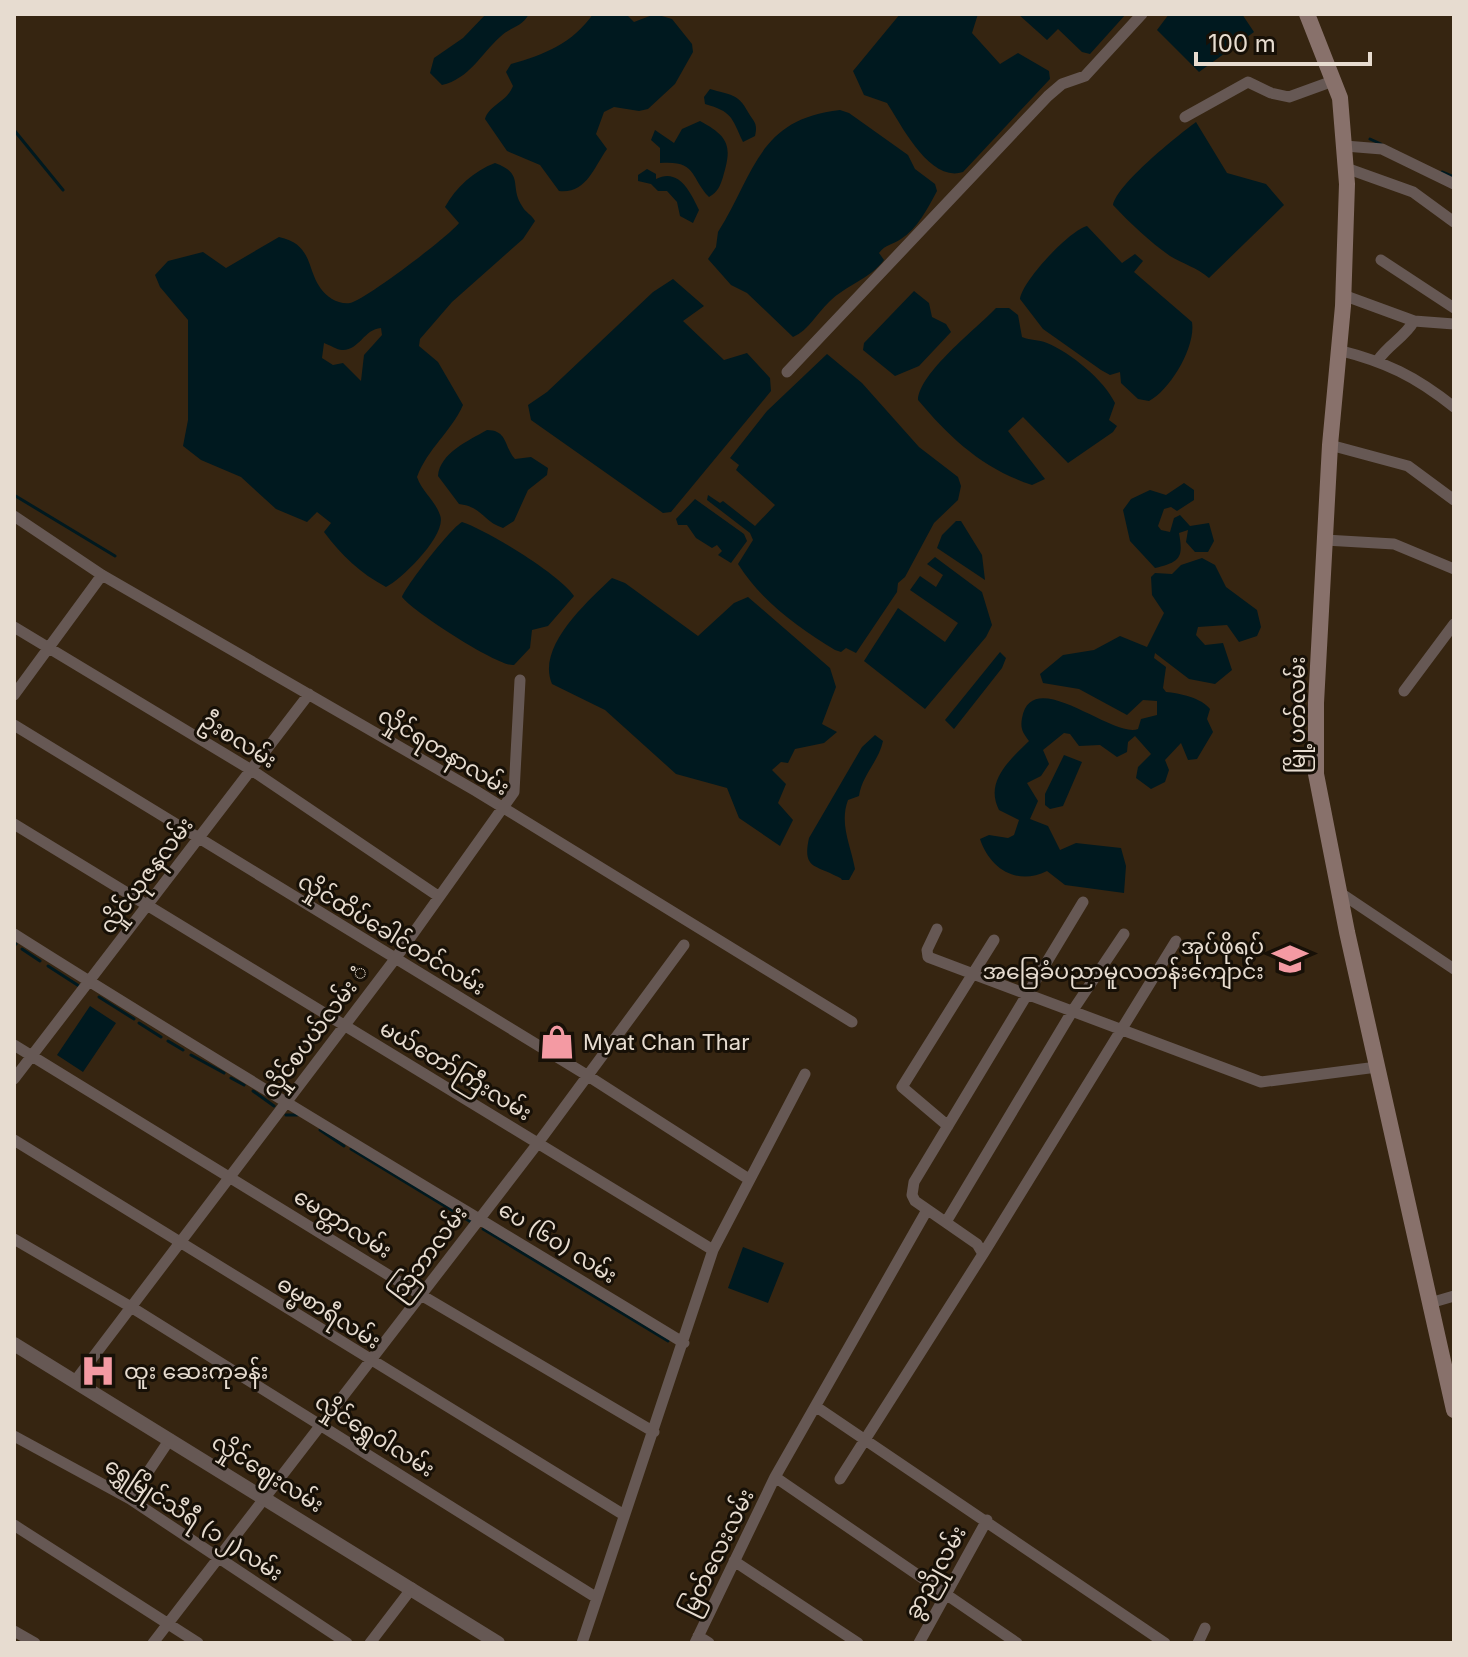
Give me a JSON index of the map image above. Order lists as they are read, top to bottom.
{
  "streets": {
    "main road": ["မြို့ပတ်လမ်း"],
    "street": [
      "ဦးစလမ်း",
      "လှိုင်ရတနာလမ်း",
      "လှိုင်ယုဇနလမ်း",
      "လှိုင်ထိပ်ခေါင်တင်လမ်း",
      "လှိုင်စပယ်လမ်း ံ",
      "မယ်တော်ကြီးလမ်း",
      "မေတ္တာလမ်း",
      "ပေ (၆၀) လမ်း",
      "သြဘာလမ်း",
      "ဓမ္မစာရီလမ်း",
      "လှိုင်ရွှေဝါလမ်း",
      "လှိုင်ဈေးလမ်း",
      "ရွှေမြိုင်သီရီ (၁၂)လမ်း",
      "မြတ်လေးလမ်း",
      "ခွာညိုလမ်း"
    ]
  },
  "crossings": [
    ["ဦးစလမ်း", "လှိုင်ယုဇနလမ်း"],
    ["ဦးစလမ်း", "လှိုင်စပယ်လမ်း ံ"],
    ["လှိုင်ရတနာလမ်း", "လှိုင်ယုဇနလမ်း"],
    ["လှိုင်ရတနာလမ်း", "လှိုင်စပယ်လမ်း ံ"],
    ["လှိုင်ယုဇနလမ်း", "လှိုင်ထိပ်ခေါင်တင်လမ်း"],
    ["လှိုင်ယုဇနလမ်း", "မယ်တော်ကြီးလမ်း"],
    ["လှိုင်ယုဇနလမ်း", "မေတ္တာလမ်း"],
    ["လှိုင်ထိပ်ခေါင်တင်လမ်း", "လှိုင်စပယ်လမ်း ံ"],
    ["လှိုင်ထိပ်ခေါင်တင်လမ်း", "သြဘာလမ်း"],
    ["လှိုင်စပယ်လမ်း ံ", "မယ်တော်ကြီးလမ်း"],
    ["လှိုင်စပယ်လမ်း ံ", "မေတ္တာလမ်း"],
    ["လှိုင်စပယ်လမ်း ံ", "ပေ (၆၀) လမ်း"],
    ["လှိုင်စပယ်လမ်း ံ", "ဓမ္မစာရီလမ်း"],
    ["လှိုင်စပယ်လမ်း ံ", "လှိုင်ရွှေဝါလမ်း"],
    ["လှိုင်စပယ်လမ်း ံ", "လှိုင်ဈေးလမ်း"],
    ["မယ်တော်ကြီးလမ်း", "သြဘာလမ်း"],
    ["မေတ္တာလမ်း", "သြဘာလမ်း"],
    ["ပေ (၆၀) လမ်း", "သြဘာလမ်း"],
    ["သြဘာလမ်း", "ဓမ္မစာရီလမ်း"],
    ["သြဘာလမ်း", "လှိုင်ရွှေဝါလမ်း"],
    ["သြဘာလမ်း", "လှိုင်ဈေးလမ်း"],
    ["သြဘာလမ်း", "ရွှေမြိုင်သီရီ (၁၂)လမ်း"]
  ],
  "places": {
    "school or university": ["အုပ်ဖိုရပ် အခြေခံပညာမူလတန်းကျောင်း"],
    "shop": ["Myat Chan Thar"],
    "hospital": ["ထူး ဆေးကုခန်း"]
  },
  "scale_bar": "100 m"
}
